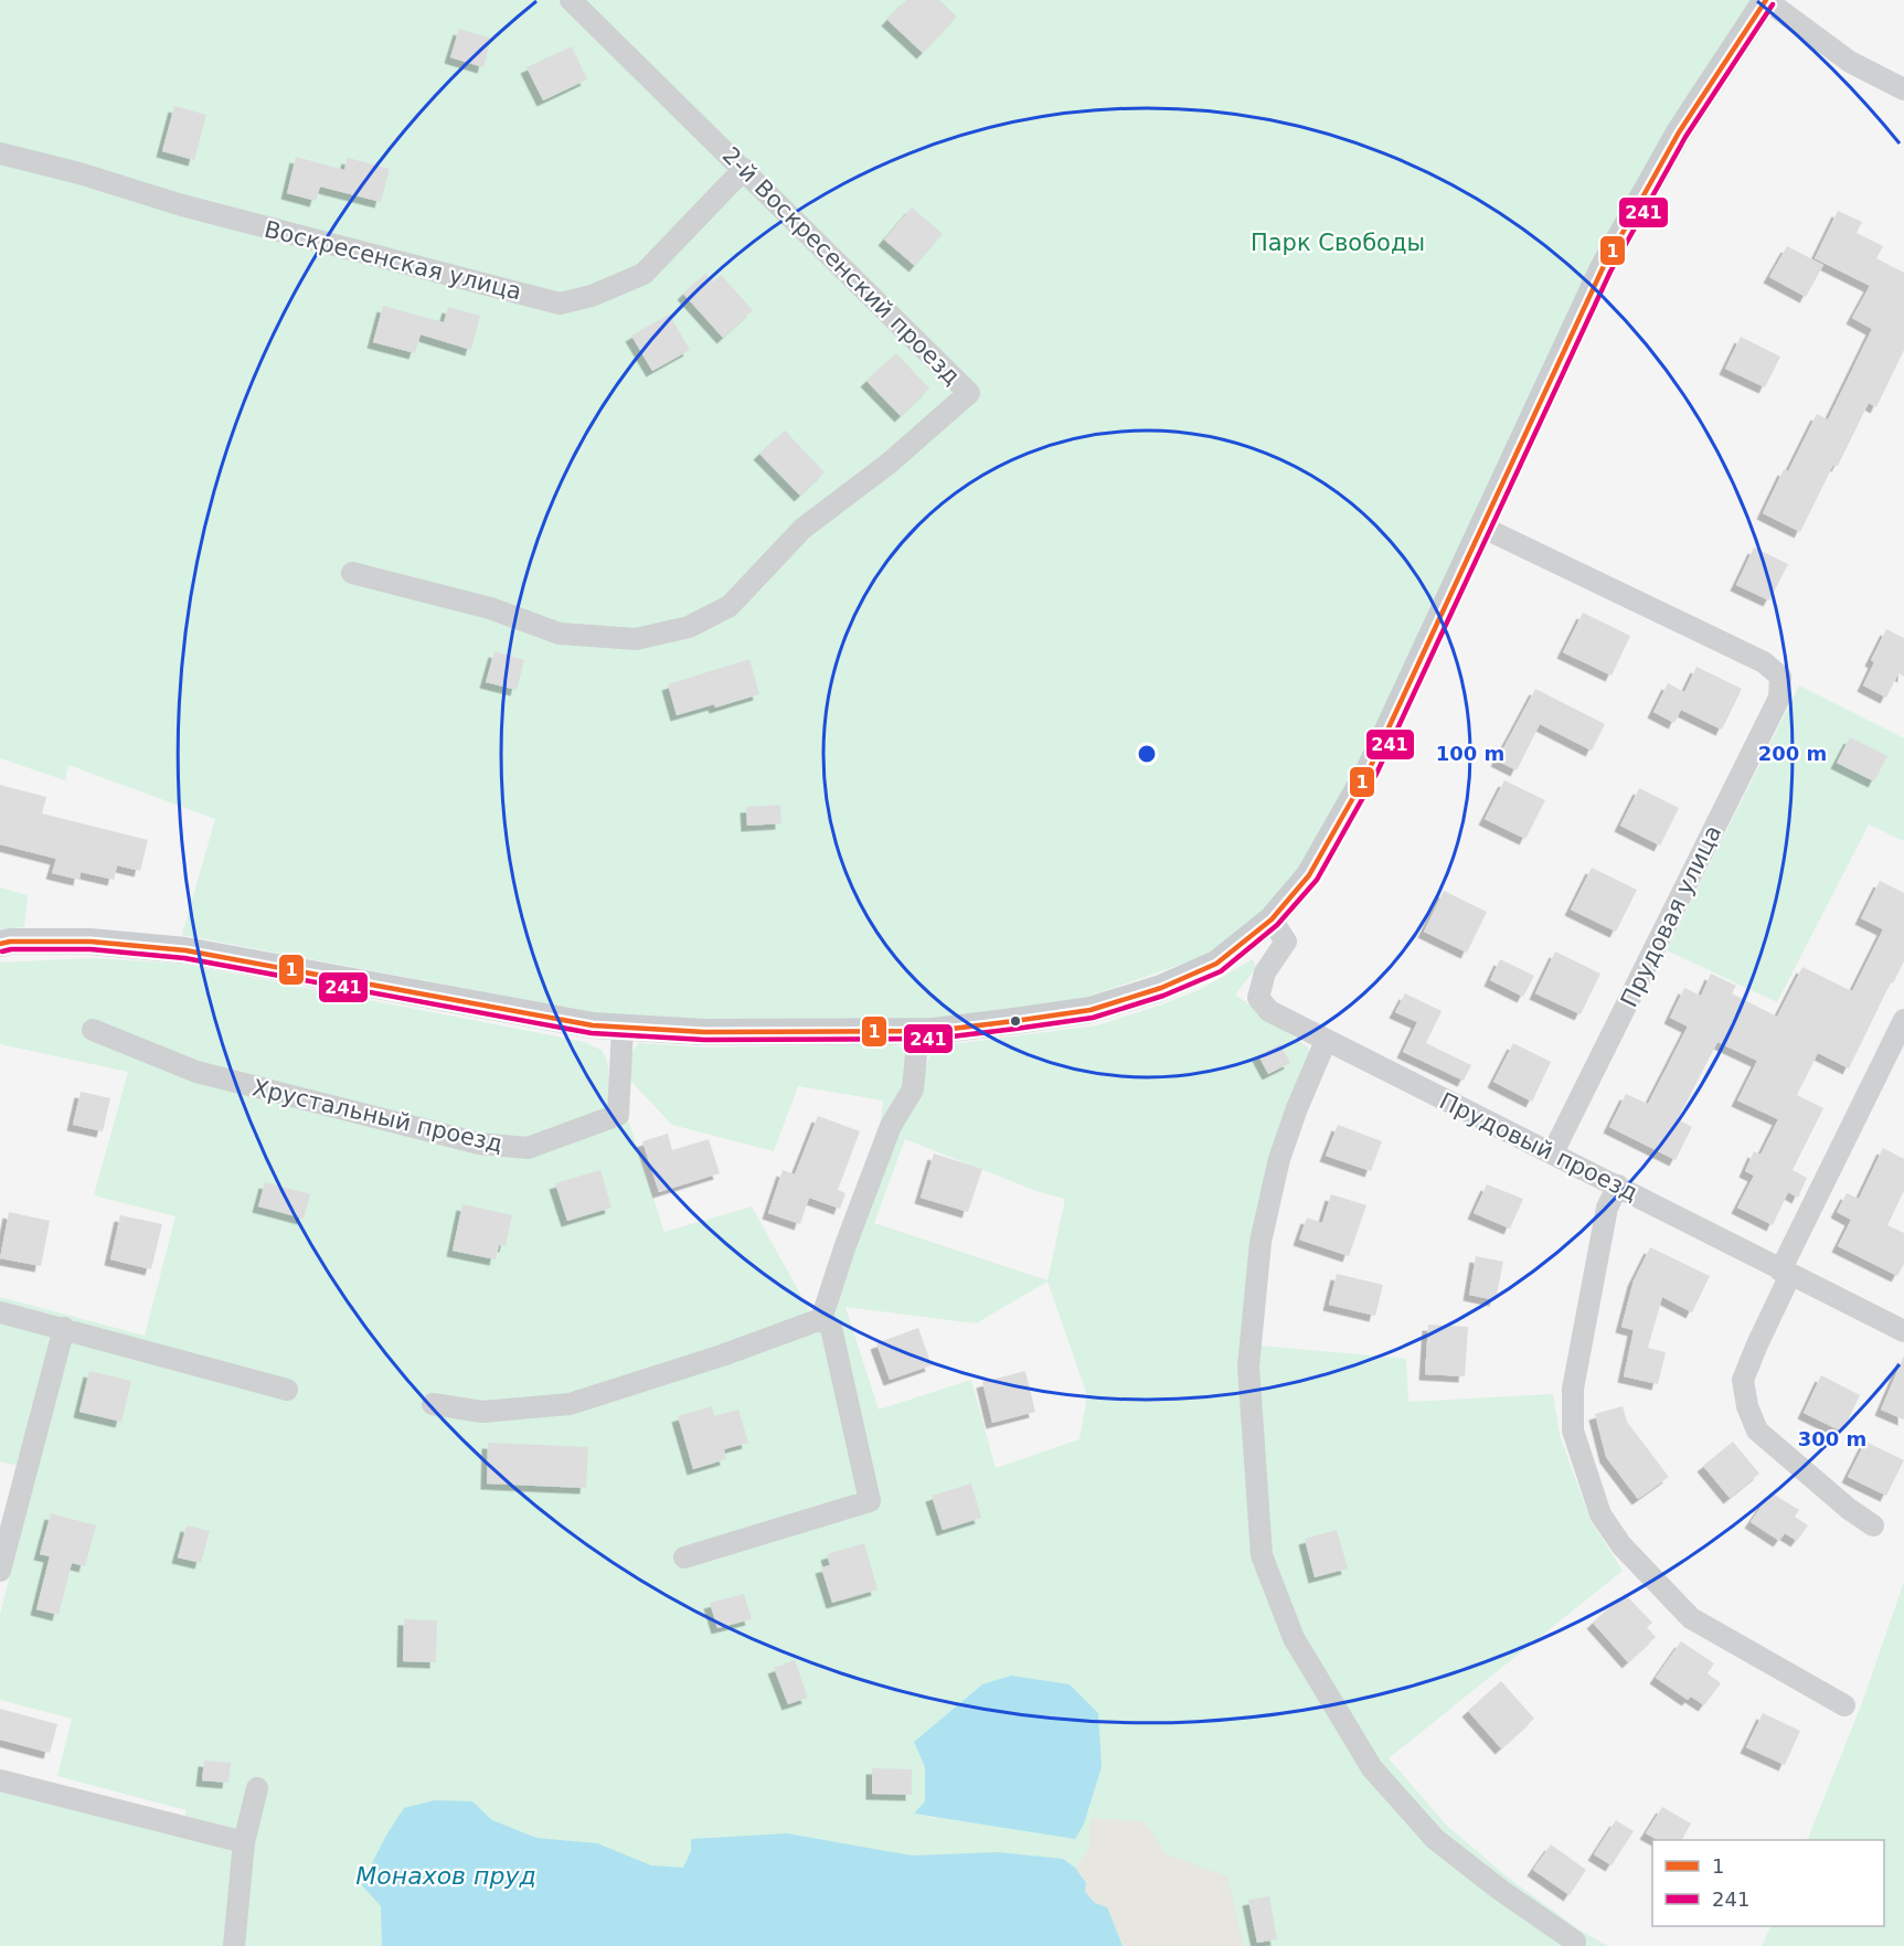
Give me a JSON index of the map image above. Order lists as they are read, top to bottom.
{
  "streets": {
    "street": [
      "Воскресенская улица",
      "2-й Воскресенский проезд",
      "Прудовая улица",
      "Хрустальный проезд",
      "Прудовый проезд"
    ]
  },
  "crossings": [
    ["Воскресенская улица", "2-й Воскресенский проезд"],
    ["Прудовая улица", "Прудовый проезд"]
  ],
  "water": ["Монахов пруд"],
  "parks": ["Парк Свободы"],
  "lines": ["transit line 1", "transit line 241"],
  "legend": ["1", "241"],
  "rings": ["100 m", "200 m", "300 m"]
}
